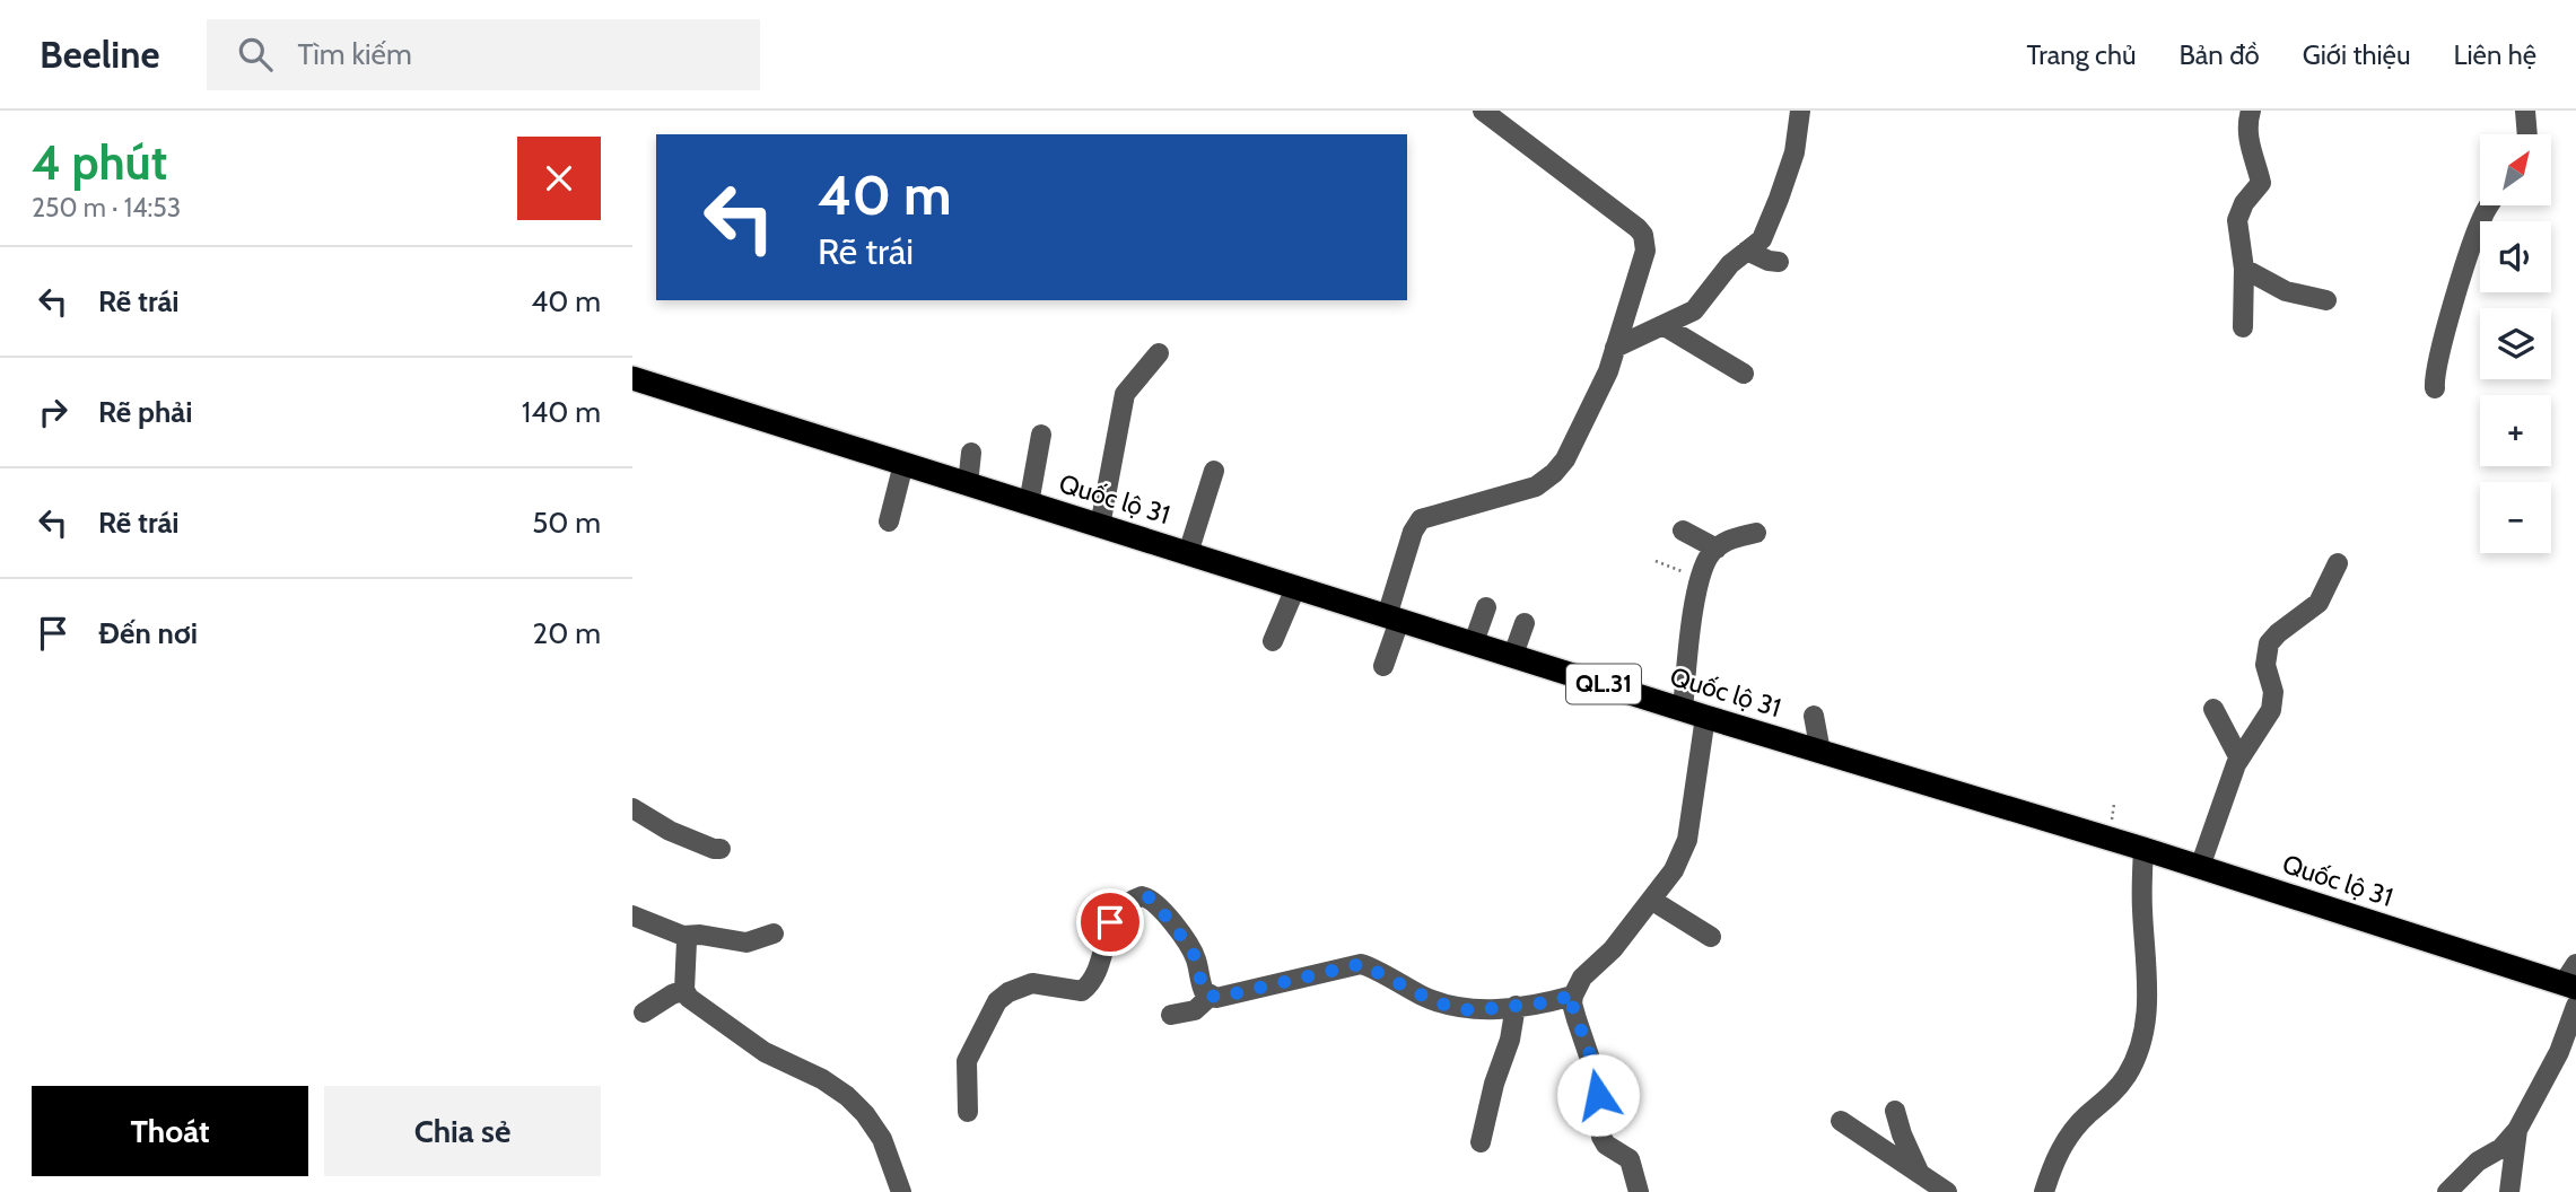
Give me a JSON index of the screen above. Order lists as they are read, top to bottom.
{
  "streets": {
    "highway": ["Quốc lộ 31", "QL.31"]
  },
  "north": "top right",
  "page": {
    "header": "Beeline",
    "search": "Tìm kiếm",
    "nav": [
      "Trang chủ",
      "Bản đồ",
      "Giới thiệu",
      "Liên hệ"
    ],
    "heading": ["4 phút", "250 m · 14:53"],
    "map_buttons": ["+", "−"],
    "turn": ["40 m", "Rẽ trái"],
    "list": [
      {
        "name": "Rẽ trái",
        "value": "40 m"
      },
      {
        "name": "Rẽ phải",
        "value": "140 m"
      },
      {
        "name": "Rẽ trái",
        "value": "50 m"
      },
      {
        "name": "Đến nơi",
        "value": "20 m"
      }
    ],
    "buttons": ["Thoát", "Chia sẻ"]
  }
}
